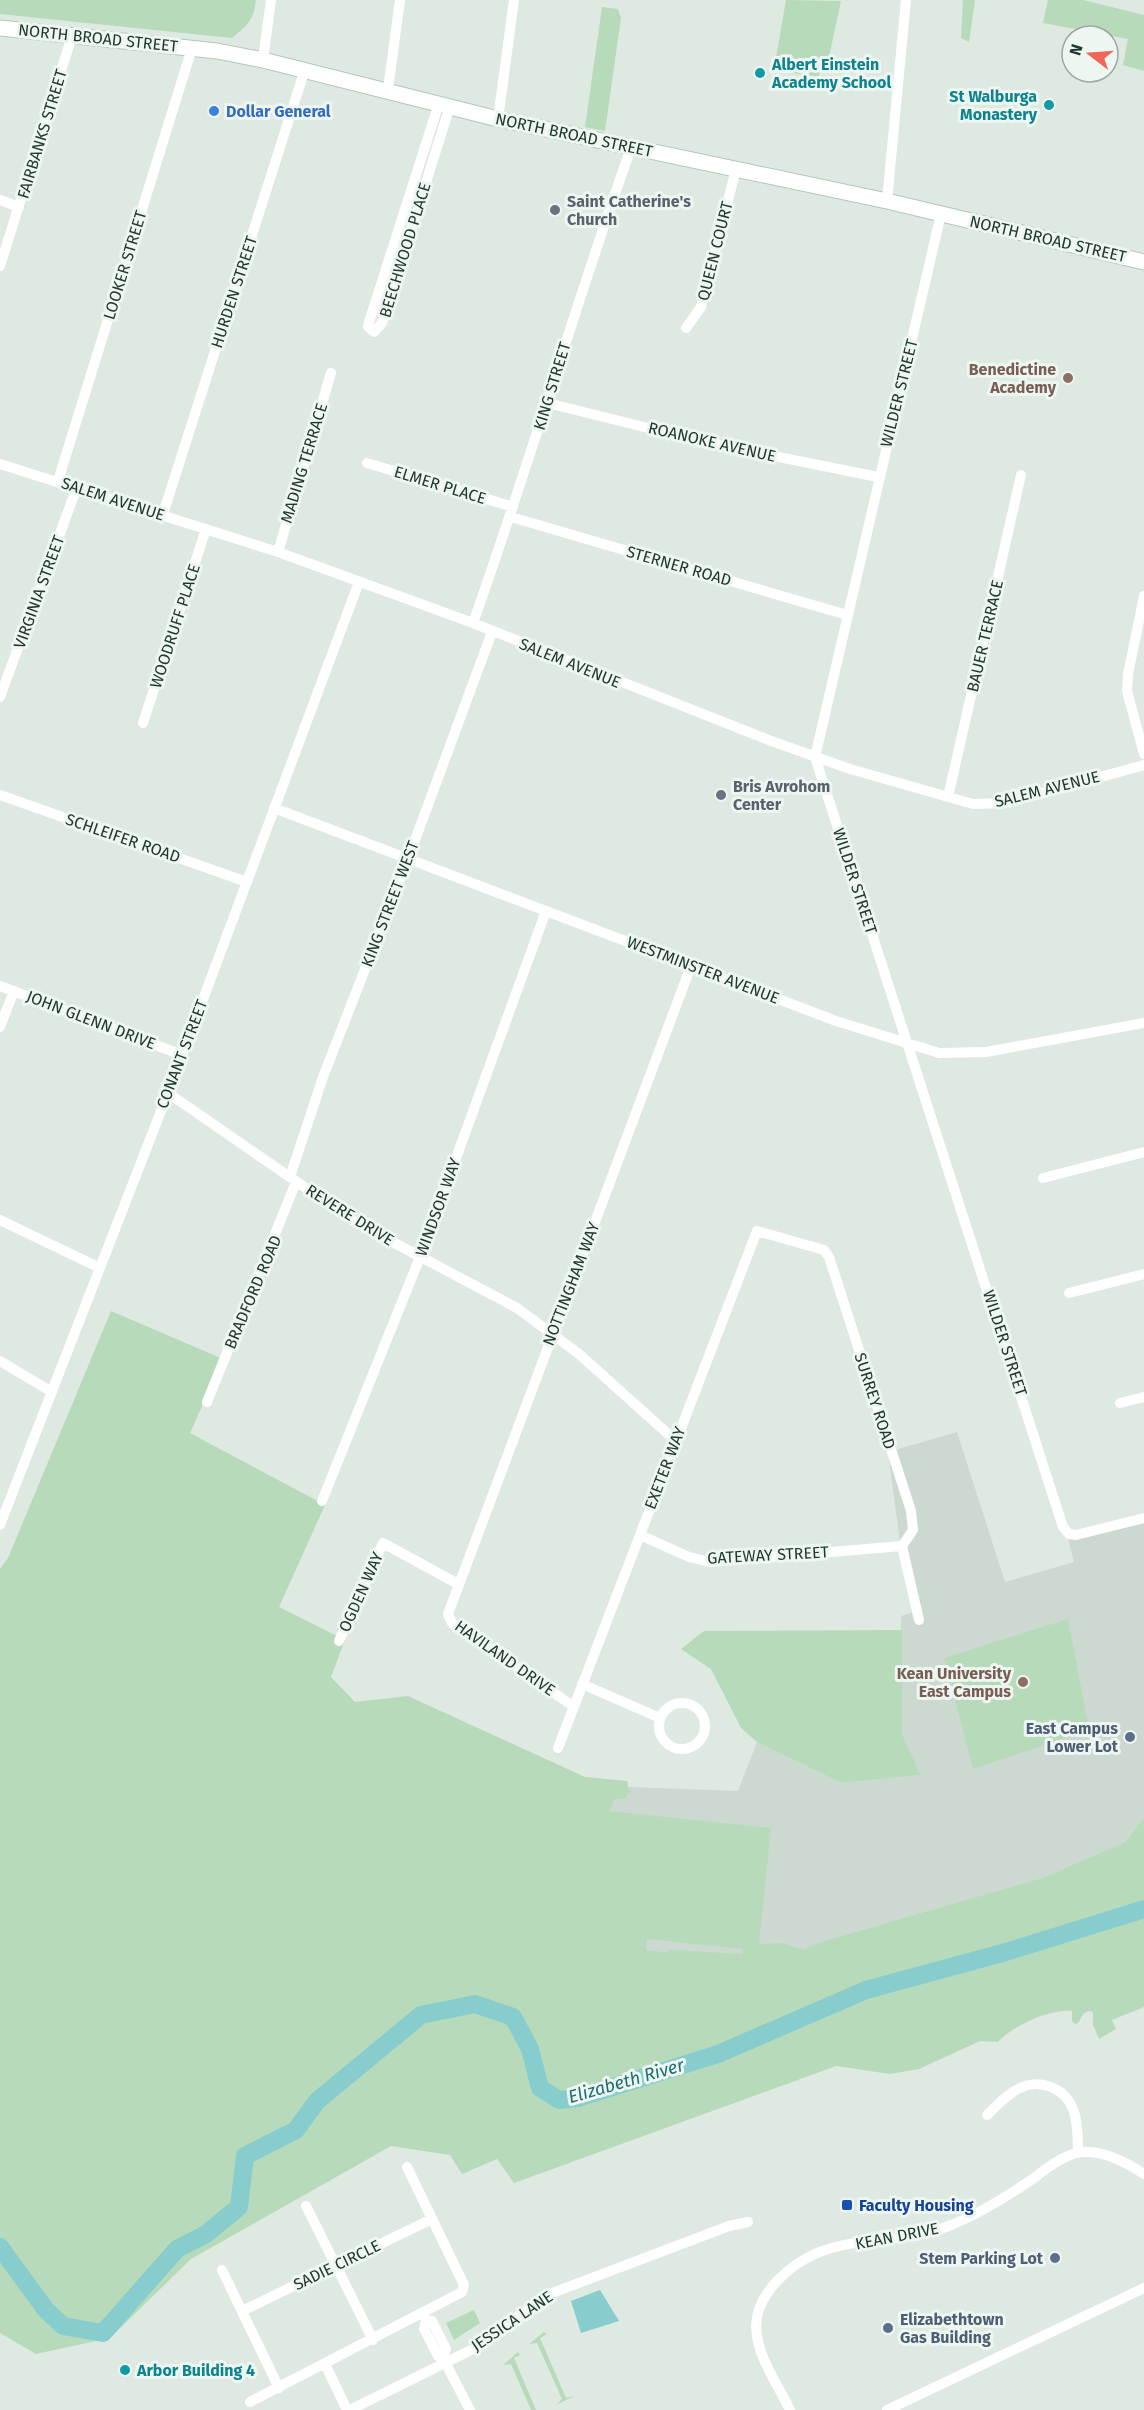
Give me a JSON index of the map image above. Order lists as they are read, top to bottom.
{
  "streets": {
    "main road": ["NORTH BROAD STREET"],
    "street": [
      "FAIRBANKS STREET",
      "BEECHWOOD PLACE",
      "QUEEN COURT",
      "LOOKER STREET",
      "HURDEN STREET",
      "KING STREET",
      "WILDER STREET",
      "ROANOKE AVENUE",
      "MADING TERRACE",
      "ELMER PLACE",
      "SALEM AVENUE",
      "STERNER ROAD",
      "VIRGINIA STREET",
      "WOODRUFF PLACE",
      "BAUER TERRACE",
      "SCHLEIFER ROAD",
      "KING STREET WEST",
      "WESTMINSTER AVENUE",
      "JOHN GLENN DRIVE",
      "CONANT STREET",
      "WINDSOR WAY",
      "REVERE DRIVE",
      "NOTTINGHAM WAY",
      "BRADFORD ROAD",
      "SURREY ROAD",
      "EXETER WAY",
      "GATEWAY STREET",
      "OGDEN WAY",
      "HAVILAND DRIVE",
      "KEAN DRIVE",
      "SADIE CIRCLE",
      "JESSICA LANE"
    ]
  },
  "crossings": [
    ["NORTH BROAD STREET", "FAIRBANKS STREET"],
    ["NORTH BROAD STREET", "BEECHWOOD PLACE"],
    ["NORTH BROAD STREET", "QUEEN COURT"],
    ["NORTH BROAD STREET", "LOOKER STREET"],
    ["NORTH BROAD STREET", "HURDEN STREET"],
    ["NORTH BROAD STREET", "KING STREET"],
    ["NORTH BROAD STREET", "WILDER STREET"],
    ["LOOKER STREET", "SALEM AVENUE"],
    ["HURDEN STREET", "SALEM AVENUE"],
    ["KING STREET", "ROANOKE AVENUE"],
    ["KING STREET", "ELMER PLACE"],
    ["KING STREET", "SALEM AVENUE"],
    ["KING STREET", "STERNER ROAD"],
    ["WILDER STREET", "ROANOKE AVENUE"],
    ["WILDER STREET", "SALEM AVENUE"],
    ["WILDER STREET", "STERNER ROAD"],
    ["WILDER STREET", "WESTMINSTER AVENUE"],
    ["MADING TERRACE", "SALEM AVENUE"],
    ["ELMER PLACE", "STERNER ROAD"],
    ["SALEM AVENUE", "VIRGINIA STREET"],
    ["SALEM AVENUE", "WOODRUFF PLACE"],
    ["SALEM AVENUE", "BAUER TERRACE"],
    ["SALEM AVENUE", "KING STREET WEST"],
    ["SALEM AVENUE", "CONANT STREET"],
    ["SCHLEIFER ROAD", "CONANT STREET"],
    ["KING STREET WEST", "WESTMINSTER AVENUE"],
    ["KING STREET WEST", "REVERE DRIVE"],
    ["KING STREET WEST", "BRADFORD ROAD"],
    ["WESTMINSTER AVENUE", "CONANT STREET"],
    ["WESTMINSTER AVENUE", "WINDSOR WAY"],
    ["WESTMINSTER AVENUE", "NOTTINGHAM WAY"],
    ["JOHN GLENN DRIVE", "CONANT STREET"],
    ["CONANT STREET", "REVERE DRIVE"],
    ["WINDSOR WAY", "REVERE DRIVE"],
    ["REVERE DRIVE", "NOTTINGHAM WAY"],
    ["REVERE DRIVE", "BRADFORD ROAD"],
    ["REVERE DRIVE", "EXETER WAY"],
    ["NOTTINGHAM WAY", "OGDEN WAY"],
    ["NOTTINGHAM WAY", "HAVILAND DRIVE"],
    ["SURREY ROAD", "EXETER WAY"],
    ["SURREY ROAD", "GATEWAY STREET"],
    ["EXETER WAY", "GATEWAY STREET"],
    ["EXETER WAY", "HAVILAND DRIVE"]
  ],
  "water": ["Elizabeth River"],
  "places": {
    "other": [
      "Albert Einstein Academy School",
      "St Walburga Monastery",
      "Dollar General",
      "Saint Catherine's Church",
      "Benedictine Academy",
      "Bris Avrohom Center",
      "Kean University East Campus",
      "East Campus Lower Lot",
      "Stem Parking Lot",
      "Elizabethtown Gas Building",
      "Arbor Building 4"
    ],
    "transit": ["Faculty Housing"]
  },
  "north": "left"
}
